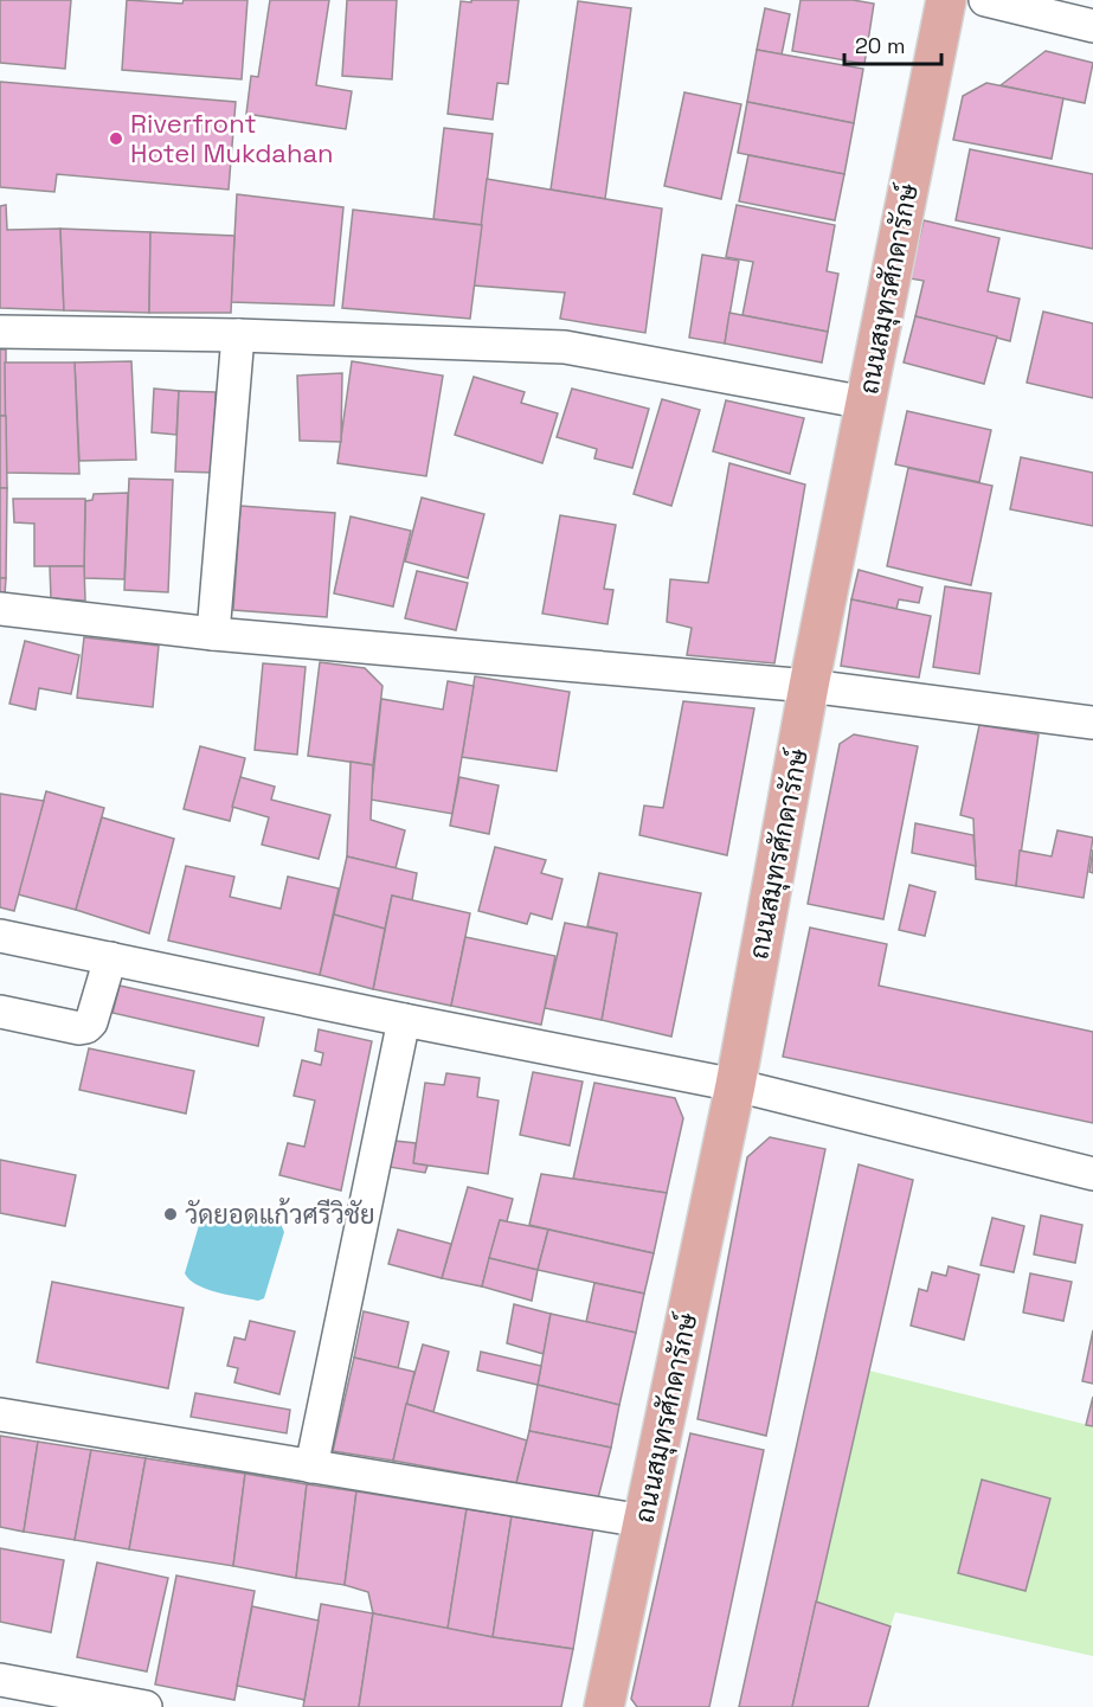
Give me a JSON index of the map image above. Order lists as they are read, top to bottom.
{
  "streets": {
    "main road": ["ถนนสมุทรศักดารักษ์"]
  },
  "places": ["Riverfront Hotel Mukdahan", "วัดยอดแก้วศรีวิชัย"],
  "scale_bar": "20 m"
}
